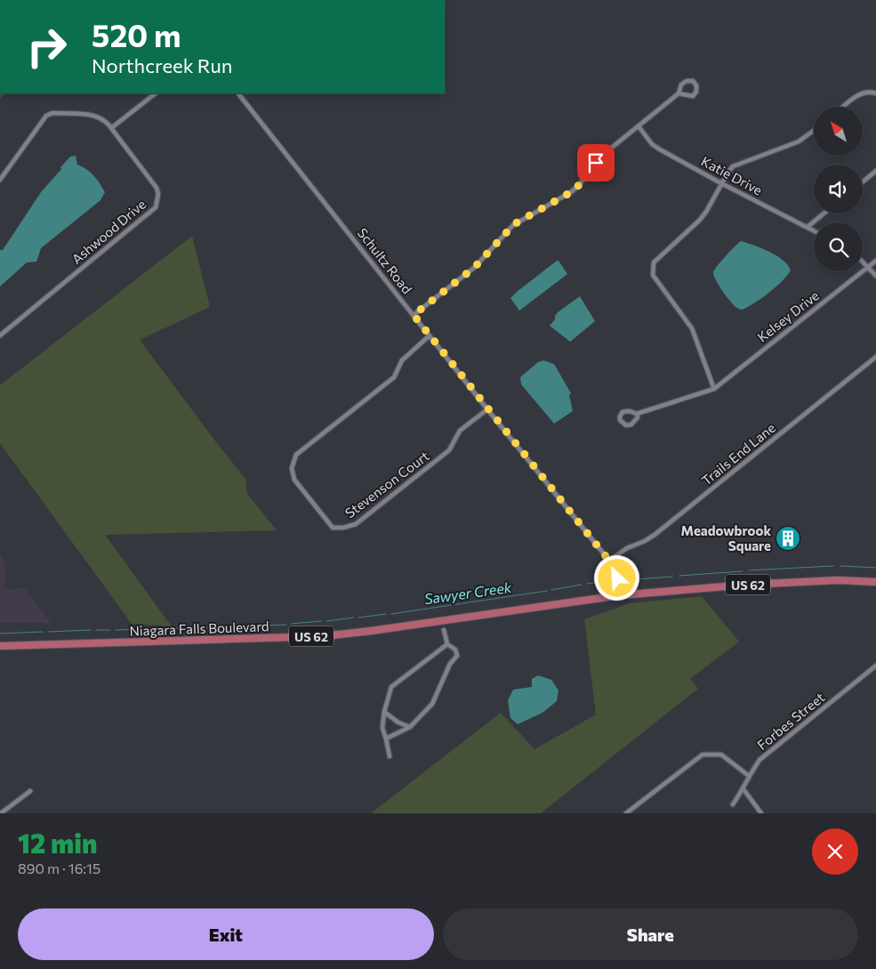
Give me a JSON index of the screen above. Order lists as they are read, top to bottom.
{
  "streets": {
    "main road": ["US 62", "Niagara Falls Boulevard"],
    "street": [
      "Katie Drive",
      "Ashwood Drive",
      "Schultz Road",
      "Kelsey Drive",
      "Trails End Lane",
      "Stevenson Court",
      "Forbes Street"
    ]
  },
  "crossings": [
    ["Schultz Road", "Trails End Lane"],
    ["Schultz Road", "Stevenson Court"],
    ["Schultz Road", "Niagara Falls Boulevard"]
  ],
  "water": ["Sawyer Creek"],
  "places": {
    "building": ["Meadowbrook Square"]
  },
  "north": "top left",
  "page": {
    "turn": ["520 m", "Northcreek Run"],
    "heading": ["12 min", "890 m · 16:15"],
    "buttons": ["Exit", "Share"]
  }
}
